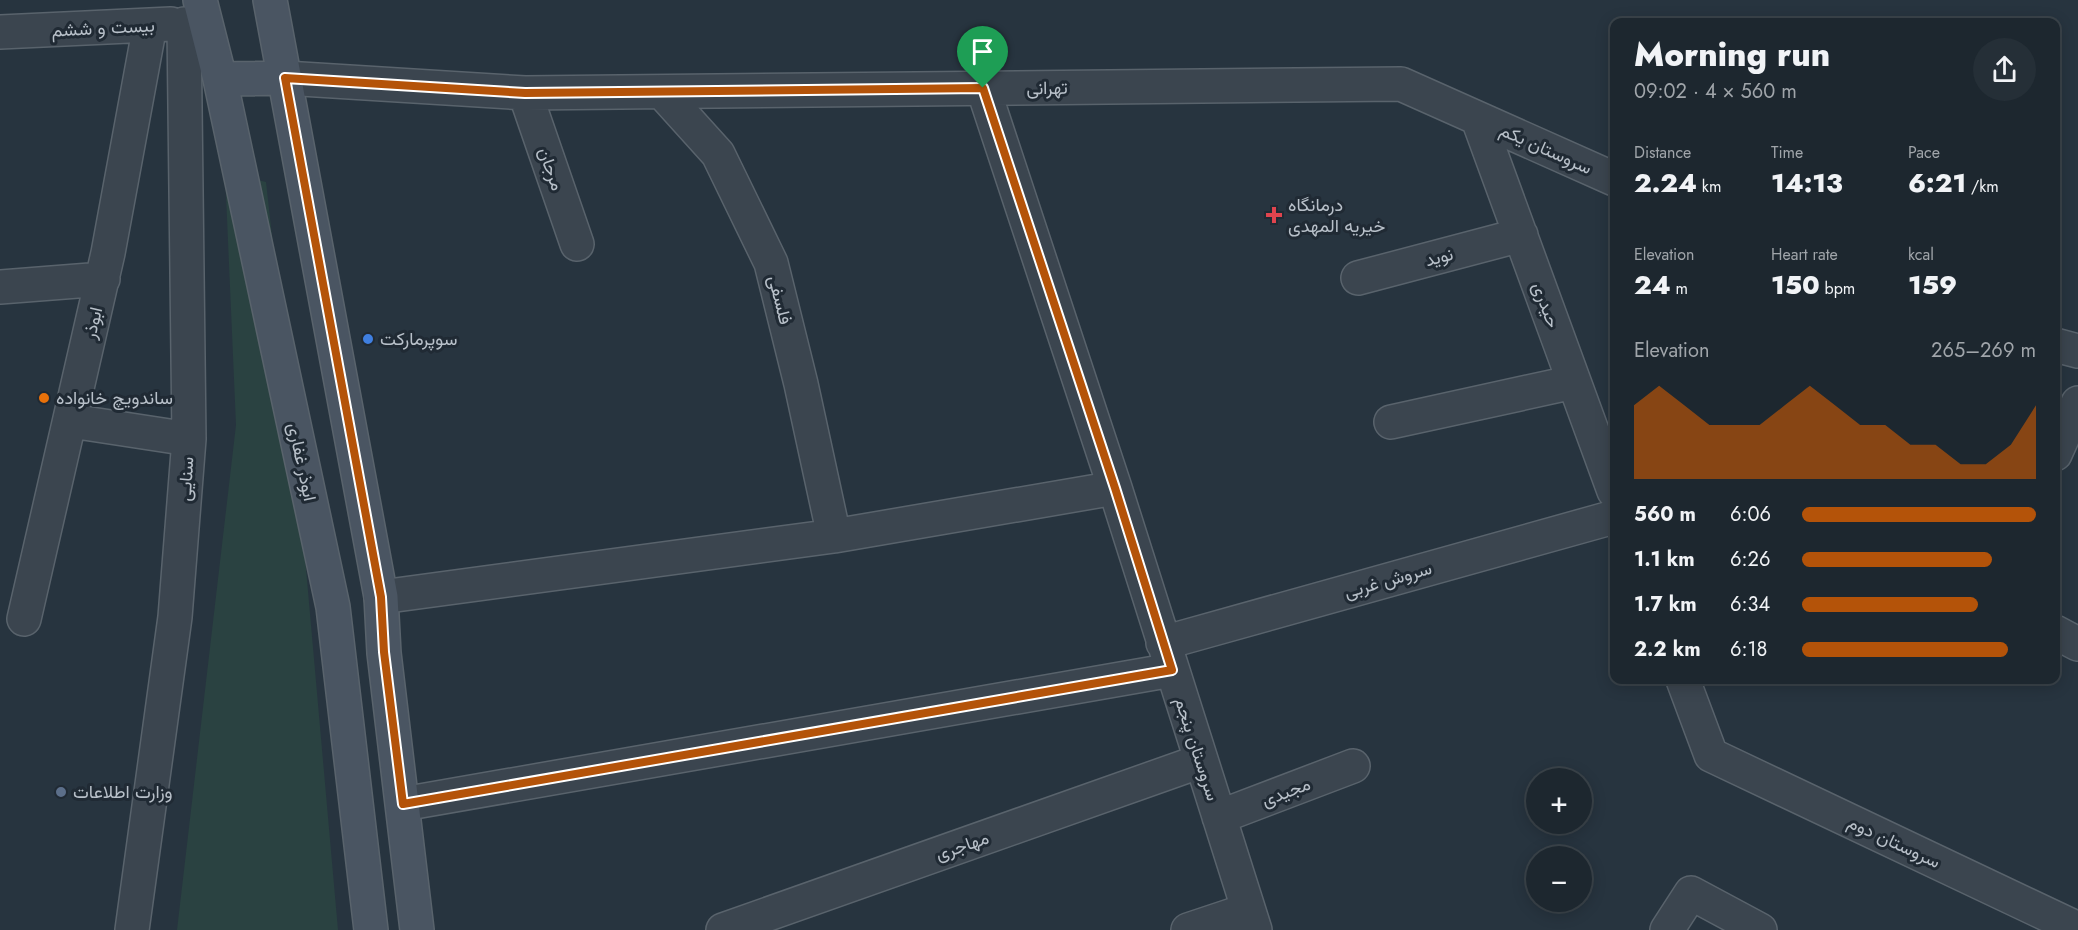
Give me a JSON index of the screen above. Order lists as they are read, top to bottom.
{
  "streets": {
    "main road": ["ابوذر غفاری"],
    "street": [
      "بیست و ششم",
      "تهرانی",
      "سروستان یکم",
      "مرجان",
      "نوید",
      "فلسفی",
      "حیدری",
      "ابوذر",
      "سنایی",
      "سروش غربی",
      "سروستان پنجم",
      "مجیدی",
      "سروستان دوم",
      "مهاجری"
    ]
  },
  "crossings": [
    ["بیست و ششم", "ابوذر"],
    ["بیست و ششم", "ابوذر غفاری"],
    ["بیست و ششم", "سنایی"],
    ["تهرانی", "سروستان یکم"],
    ["تهرانی", "مرجان"],
    ["تهرانی", "فلسفی"],
    ["تهرانی", "حیدری"],
    ["تهرانی", "سروستان پنجم"],
    ["سروستان یکم", "حیدری"],
    ["نوید", "حیدری"],
    ["ابوذر غفاری", "سنایی"],
    ["سروش غربی", "سروستان پنجم"],
    ["سروستان پنجم", "مجیدی"],
    ["سروستان پنجم", "مهاجری"]
  ],
  "places": {
    "health": ["درمانگاه خیریه المهدی"],
    "other": ["سوپرمارکت", "ساندویچ خانواده", "وزارت اطلاعات"]
  },
  "page": {
    "heading": ["Morning run", "09:02 · 4 × 560 m"],
    "stats": [
      ["Distance", "2.24 km"],
      ["Time", "14:13"],
      ["Pace", "6:21 /km"],
      ["Elevation", "24 m"],
      ["Heart rate", "150 bpm"],
      ["kcal", "159"]
    ],
    "chart": ["Elevation", "265–269 m"],
    "list": [
      {
        "name": "560 m",
        "note": "6:06"
      },
      {
        "name": "1.1 km",
        "note": "6:26"
      },
      {
        "name": "1.7 km",
        "note": "6:34"
      },
      {
        "name": "2.2 km",
        "note": "6:18"
      }
    ],
    "map_buttons": ["+", "−"]
  }
}
